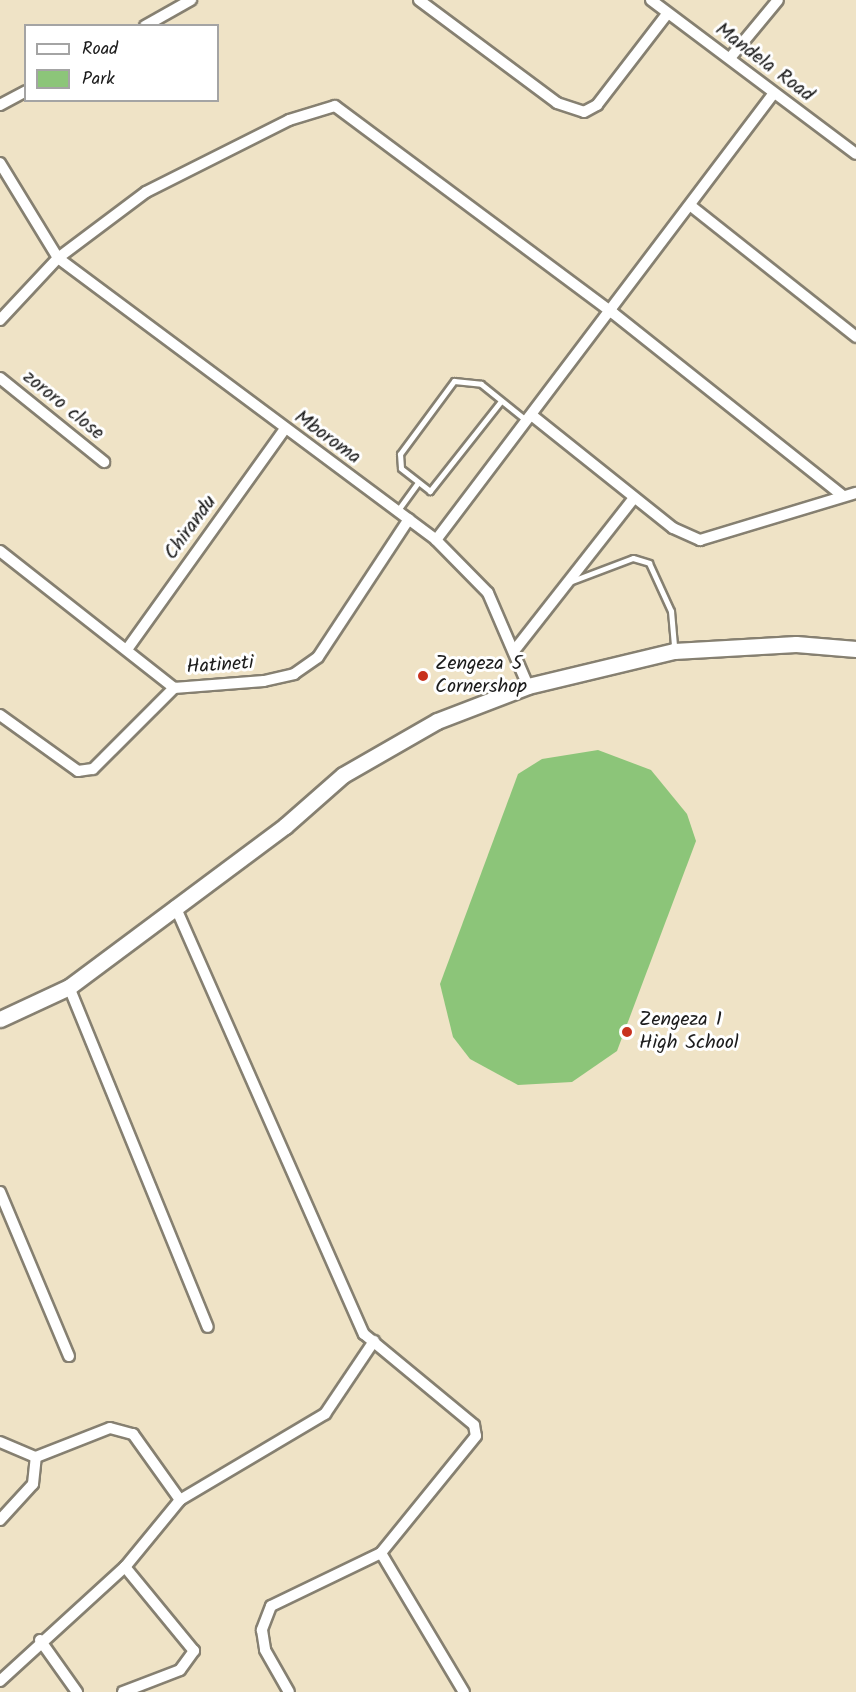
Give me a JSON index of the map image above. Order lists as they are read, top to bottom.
{
  "streets": {
    "street": [
      "Mandela Road",
      "zororo close",
      "Mboroma",
      "Chirandu",
      "Hatineti"
    ]
  },
  "crossings": [
    ["Mboroma", "Chirandu"],
    ["Mboroma", "Hatineti"],
    ["Chirandu", "Hatineti"]
  ],
  "places": ["Zengeza 5 Cornershop", "Zengeza 1 High School"],
  "legend": ["Road", "Park"]
}
